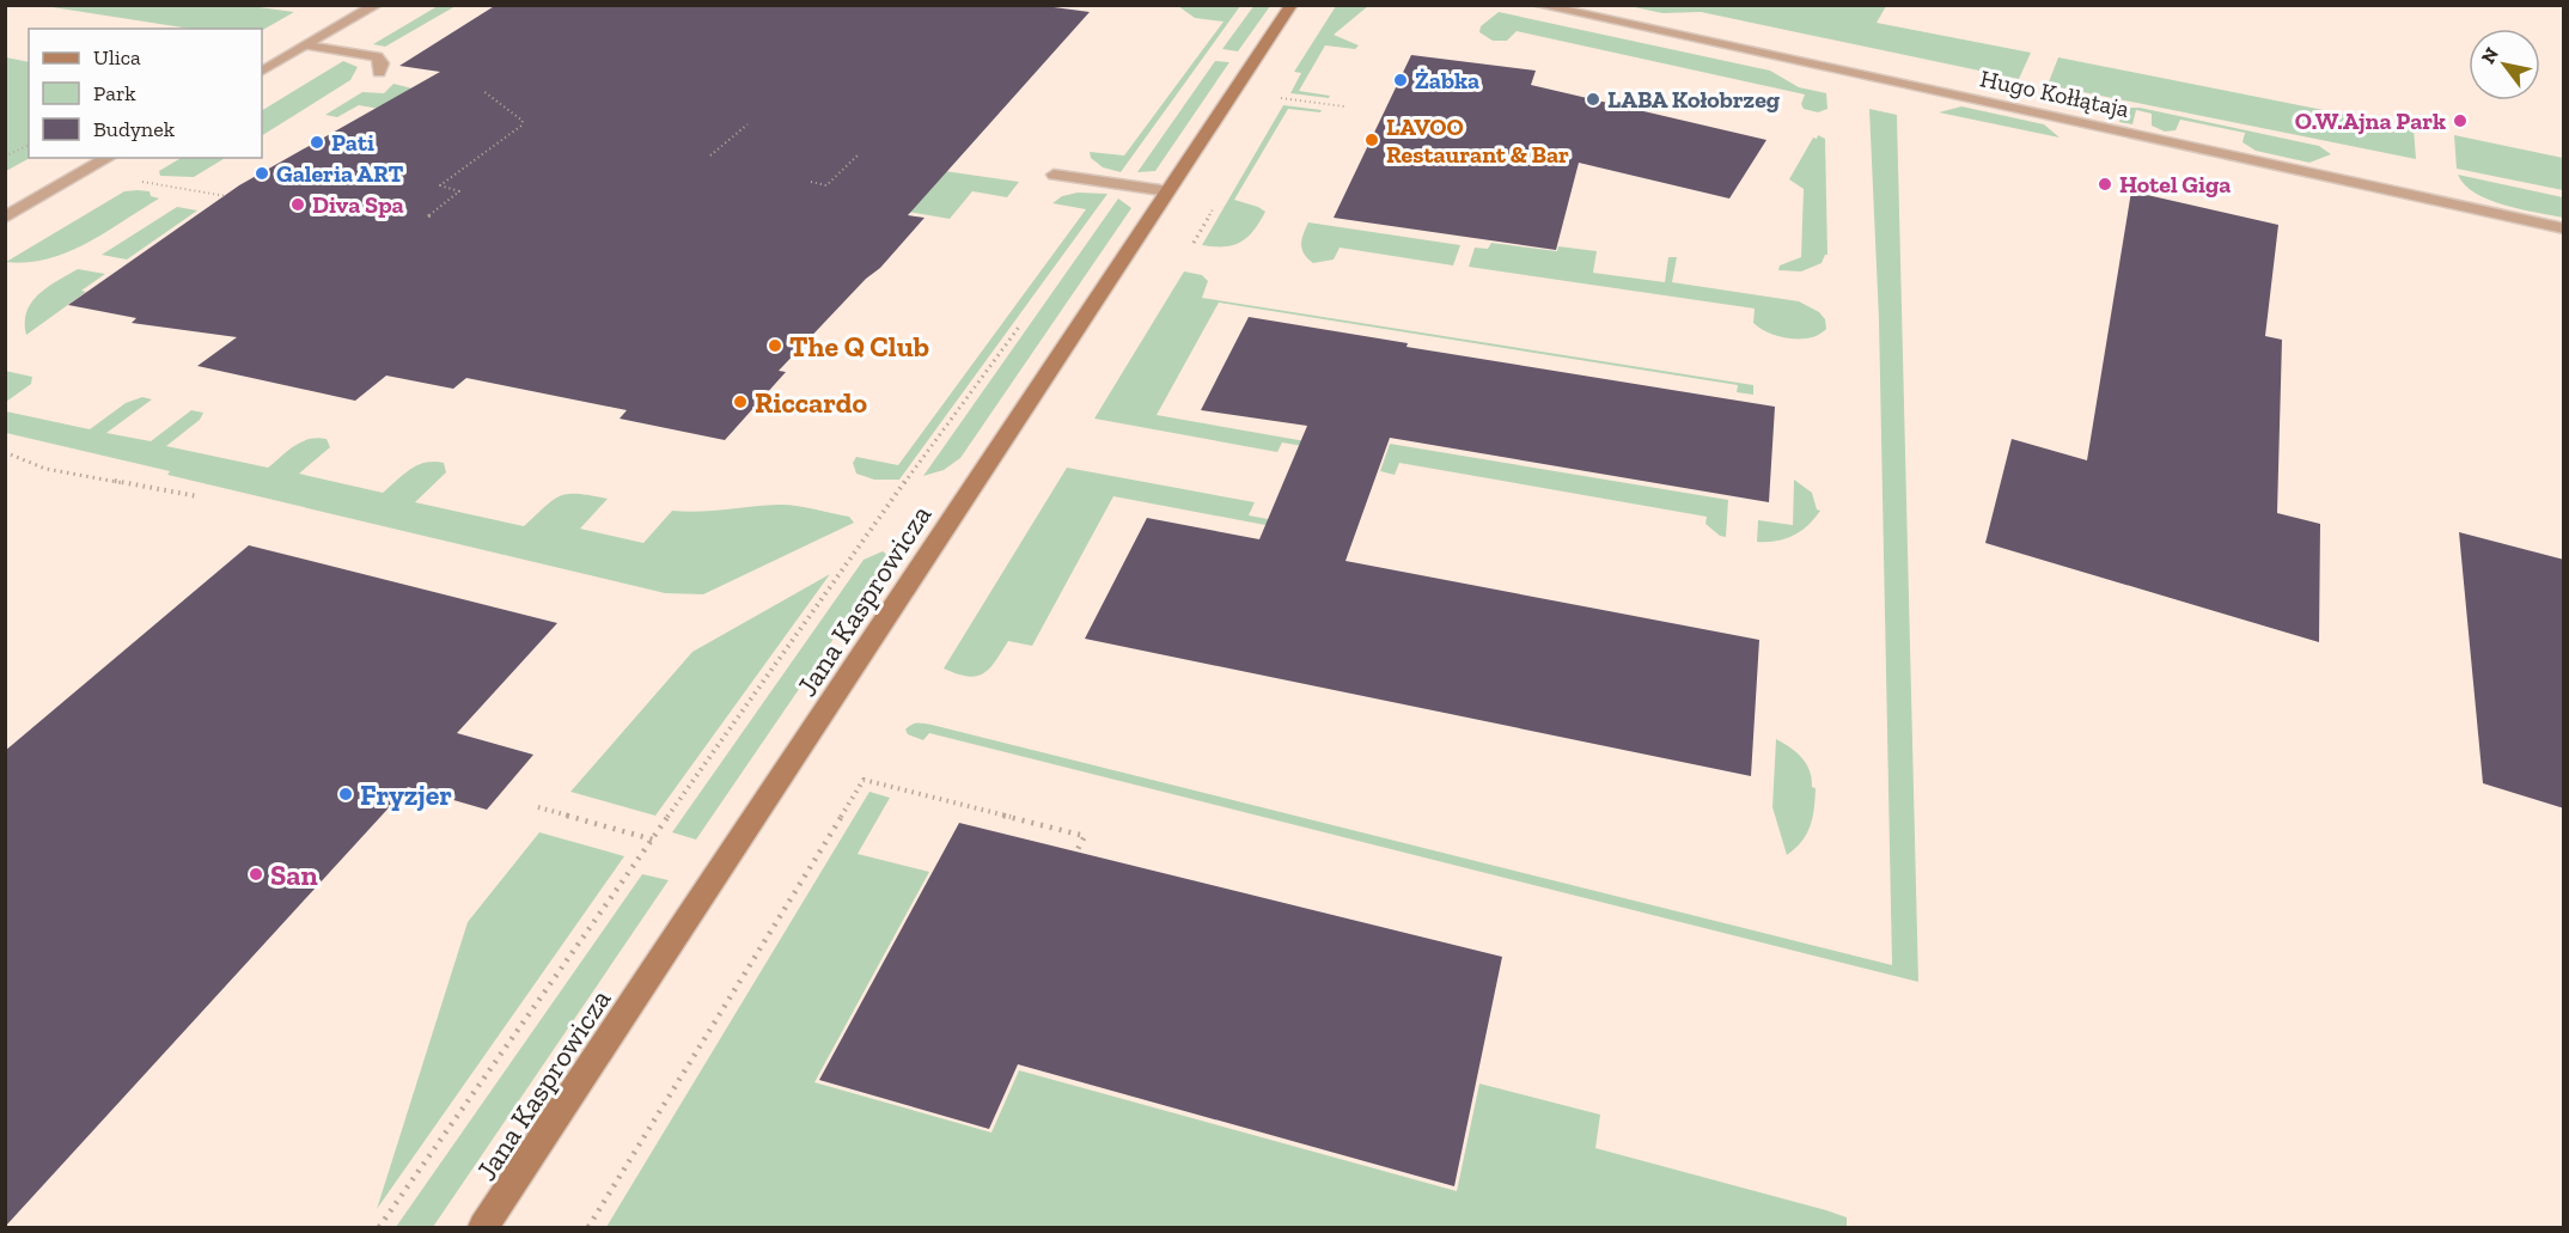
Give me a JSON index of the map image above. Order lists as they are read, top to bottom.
{
  "streets": {
    "street": ["Hugo Kołłątaja", "Jana Kasprowicza"]
  },
  "places": [
    "Żabka",
    "LABA Kołobrzeg",
    "O.W.Ajna Park",
    "LAVOO Restaurant & Bar",
    "Pati",
    "Galeria ART",
    "Hotel Giga",
    "Diva Spa",
    "The Q Club",
    "Riccardo",
    "Fryzjer",
    "San"
  ],
  "legend": ["Ulica", "Park", "Budynek"],
  "north": "top left"
}
